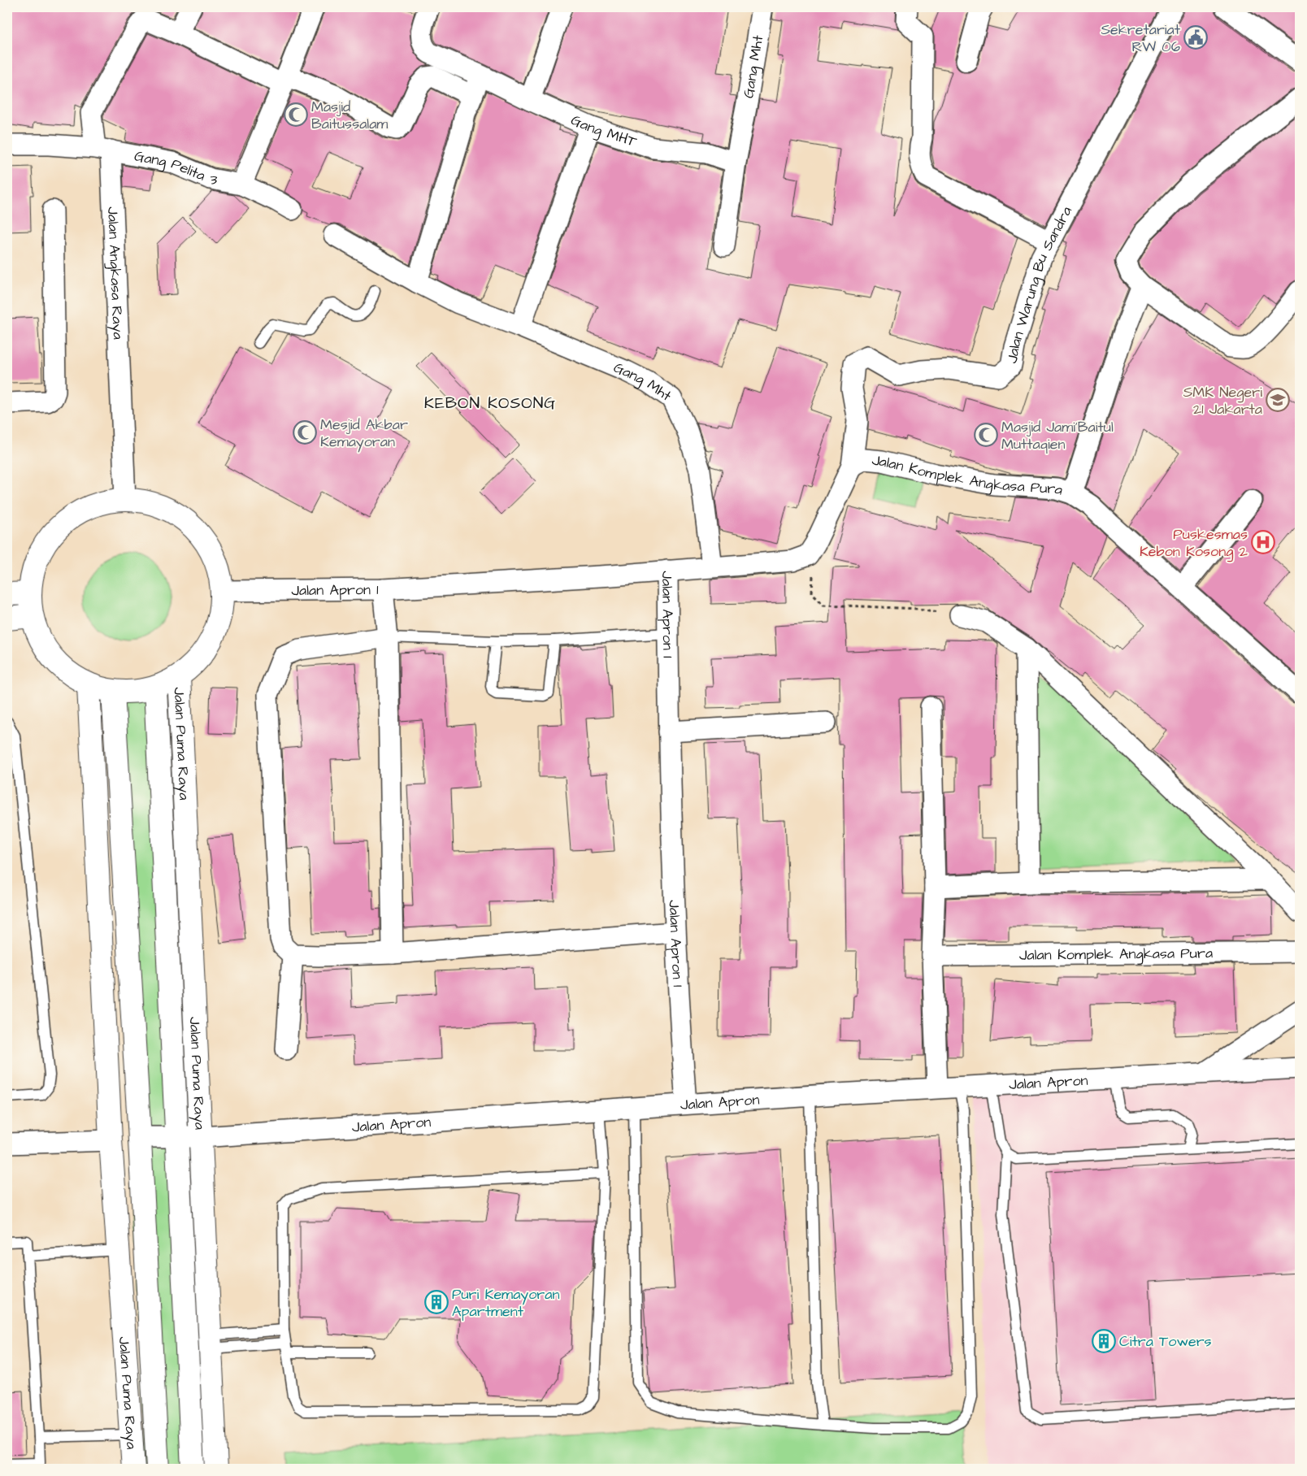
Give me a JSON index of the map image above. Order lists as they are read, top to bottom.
{
  "streets": {
    "street": [
      "Gang Mht",
      "Gang MHT",
      "Gang Pelita 3",
      "Jalan Angkasa Raya",
      "Jalan Warung Bu Sandra",
      "Jalan Komplek Angkasa Pura",
      "Jalan Apron 1",
      "Jalan Puma Raya",
      "Jalan Apron"
    ]
  },
  "crossings": [
    ["Gang Mht", "Gang MHT"],
    ["Gang Mht", "Jalan Komplek Angkasa Pura"],
    ["Gang Pelita 3", "Jalan Angkasa Raya"],
    ["Jalan Warung Bu Sandra", "Jalan Komplek Angkasa Pura"],
    ["Jalan Komplek Angkasa Pura", "Jalan Apron 1"],
    ["Jalan Apron 1", "Jalan Apron"],
    ["Jalan Puma Raya", "Jalan Apron"]
  ],
  "districts": ["KEBON KOSONG"],
  "places": {
    "public building": ["Sekretariat RW 06"],
    "mosque": ["Masjid Baitussalam", "Mesjid Akbar Kemayoran", "Masjid Jami'Baitul Muttaqien"],
    "school or university": ["SMK Negeri 21 Jakarta"],
    "hospital": ["Puskesmas Kebon Kosong 2"],
    "building": ["Puri Kemayoran Apartment", "Citra Towers"]
  }
}
